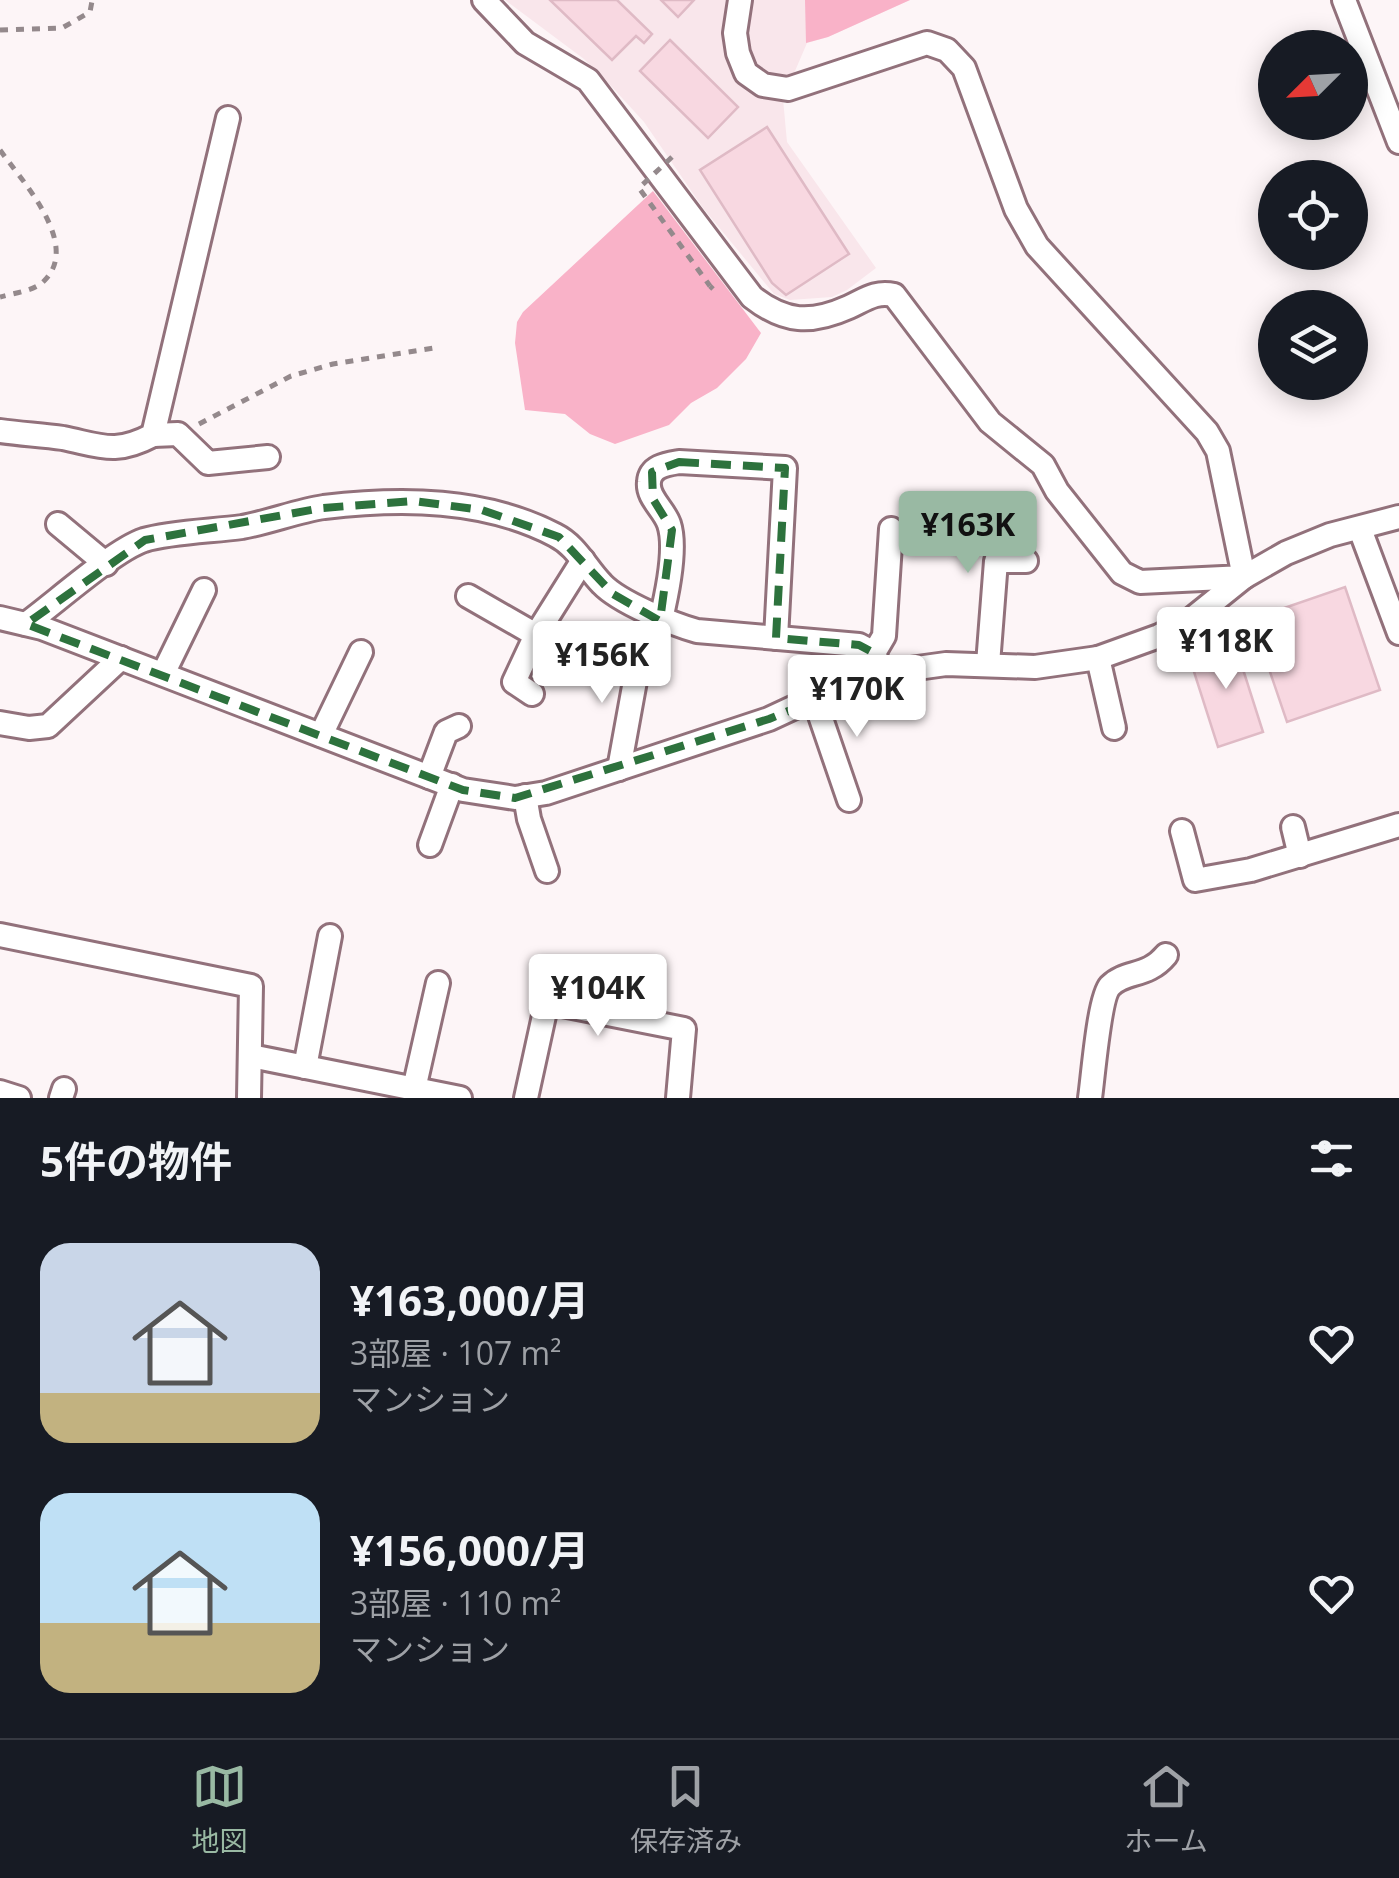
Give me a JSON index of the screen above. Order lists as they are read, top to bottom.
{
  "north": "bottom left",
  "page": {
    "price": [
      "¥163K",
      "¥118K",
      "¥156K",
      "¥170K",
      "¥104K"
    ],
    "heading": "5件の物件",
    "list": [
      {
        "name": "¥163,000/月",
        "note": "3部屋 · 107 m² · マンション"
      },
      {
        "name": "¥156,000/月",
        "note": "3部屋 · 110 m² · マンション"
      }
    ],
    "tabs": ["地図", "保存済み", "ホーム"]
  }
}
